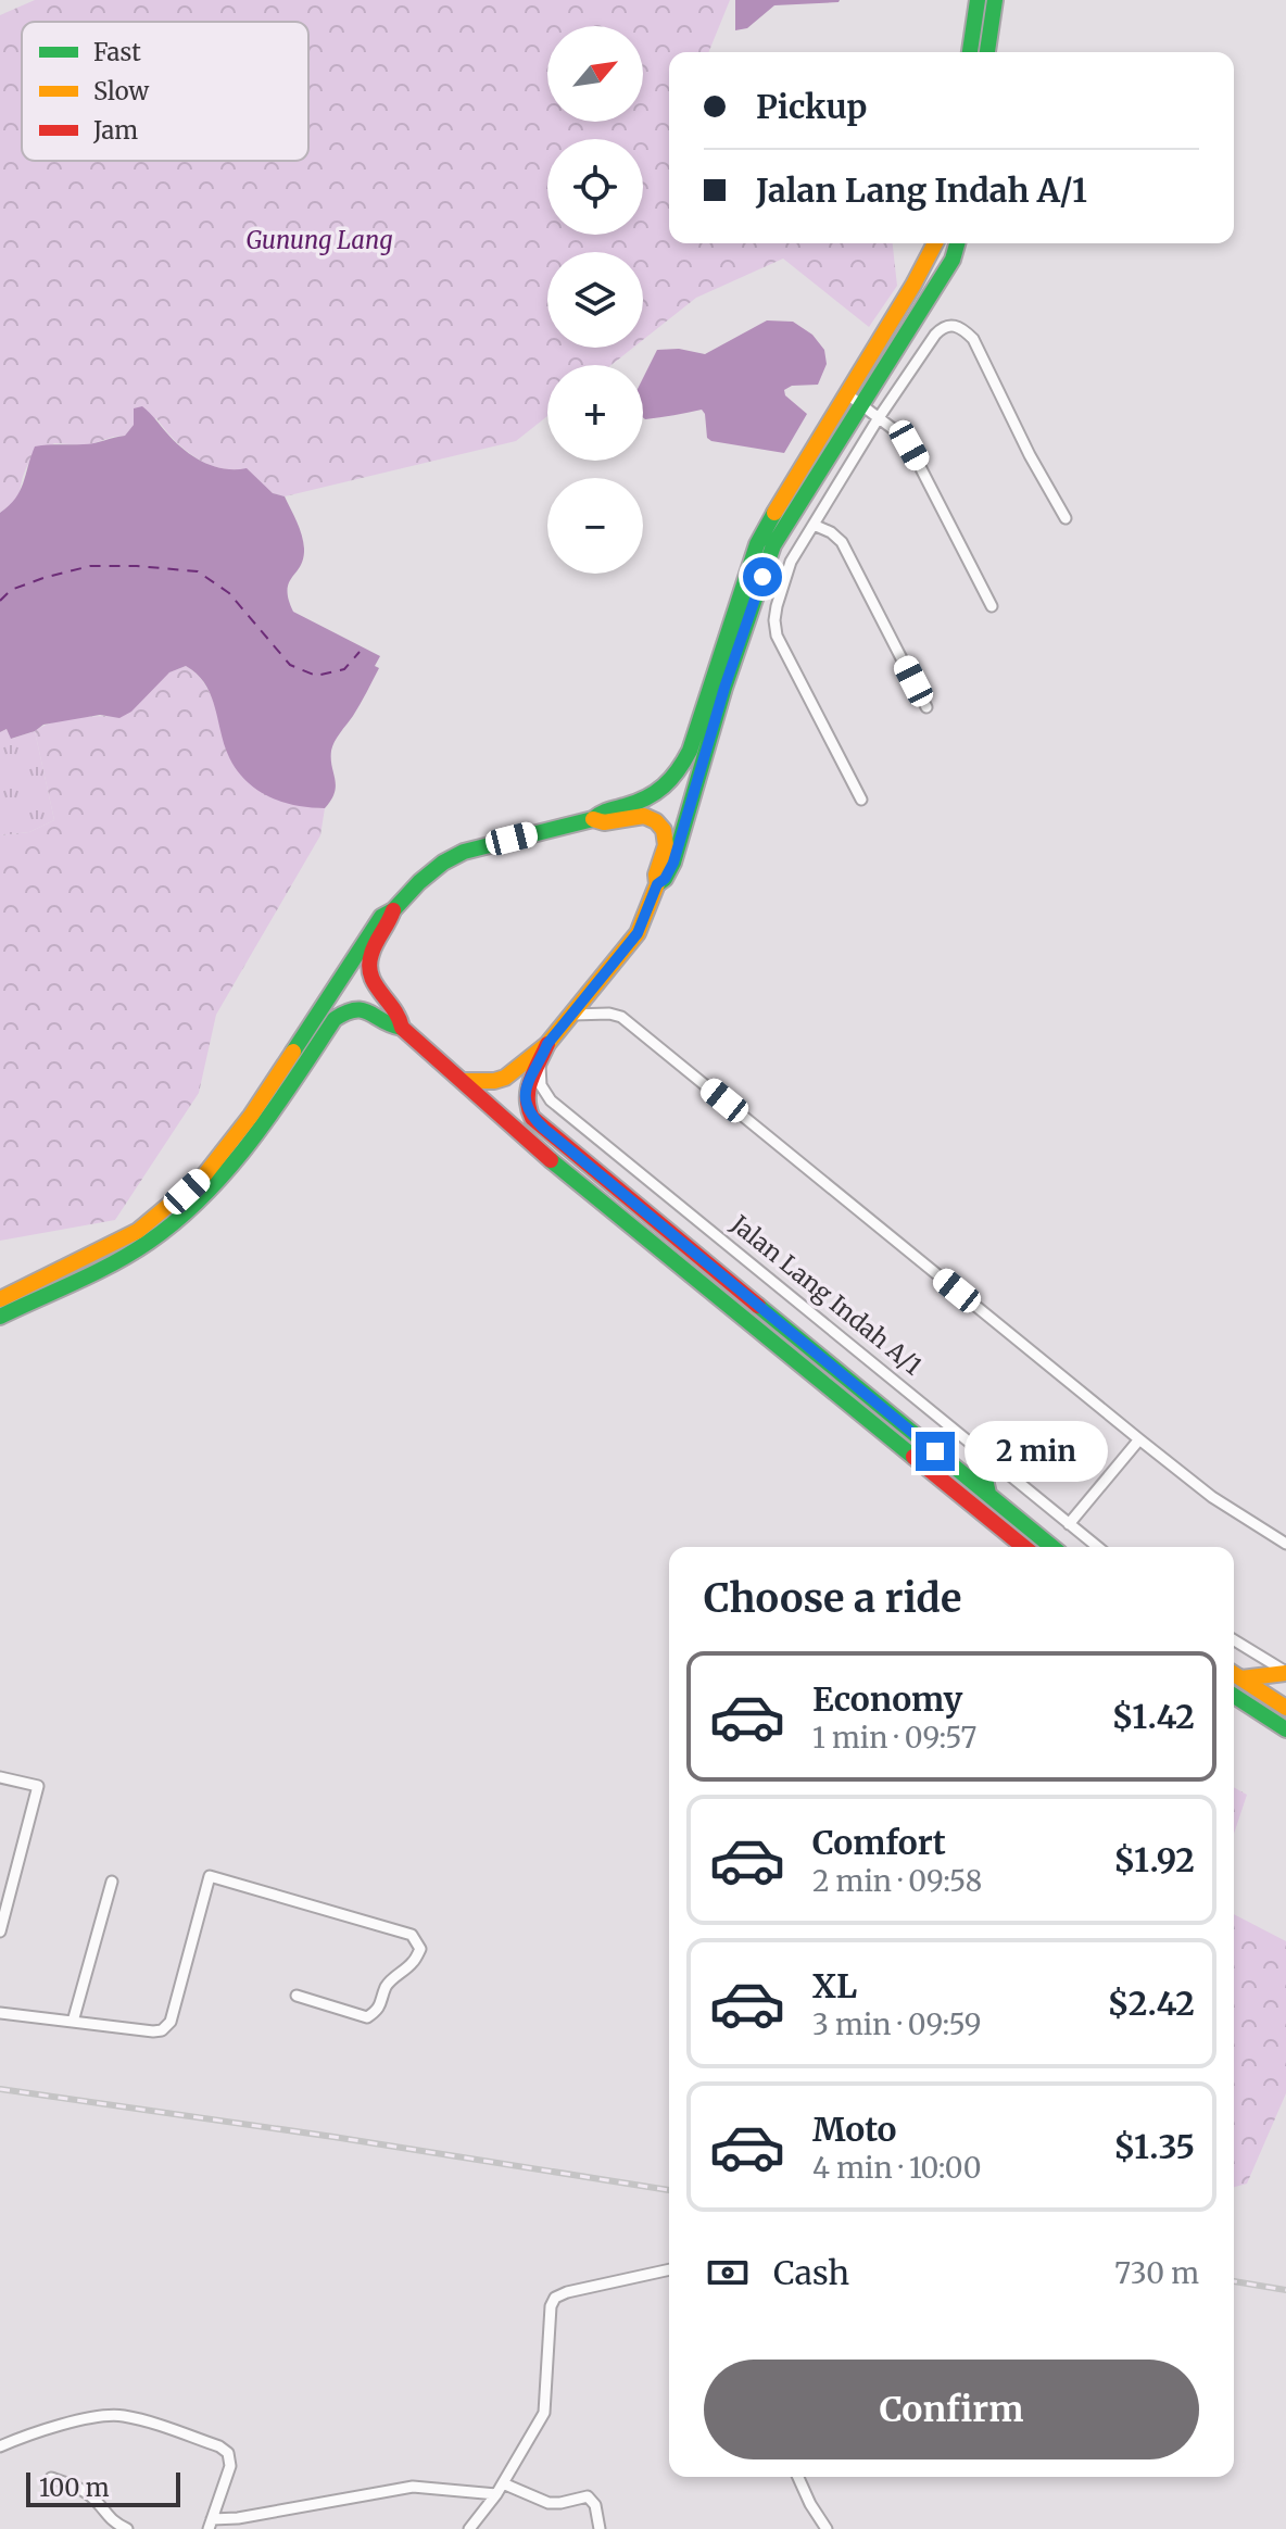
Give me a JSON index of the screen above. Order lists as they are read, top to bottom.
{
  "streets": {
    "street": ["Jalan Lang Indah A/1"]
  },
  "parks": ["Gunung Lang"],
  "legend": ["Fast", "Slow", "Jam"],
  "scale_bar": "100 m",
  "north": "top right",
  "page": {
    "map_buttons": ["+", "−"],
    "banner": ["Pickup", "Jalan Lang Indah A/1"],
    "bubble": "2 min",
    "heading": "Choose a ride",
    "list": [
      {
        "name": "Economy",
        "note": "1 min · 09:57",
        "value": "$1.42"
      },
      {
        "name": "Comfort",
        "note": "2 min · 09:58",
        "value": "$1.92"
      },
      {
        "name": "XL",
        "note": "3 min · 09:59",
        "value": "$2.42"
      },
      {
        "name": "Moto",
        "note": "4 min · 10:00",
        "value": "$1.35"
      }
    ],
    "pay": ["Cash", "730 m"],
    "buttons": "Confirm",
    "scale": "100 m"
  }
}
